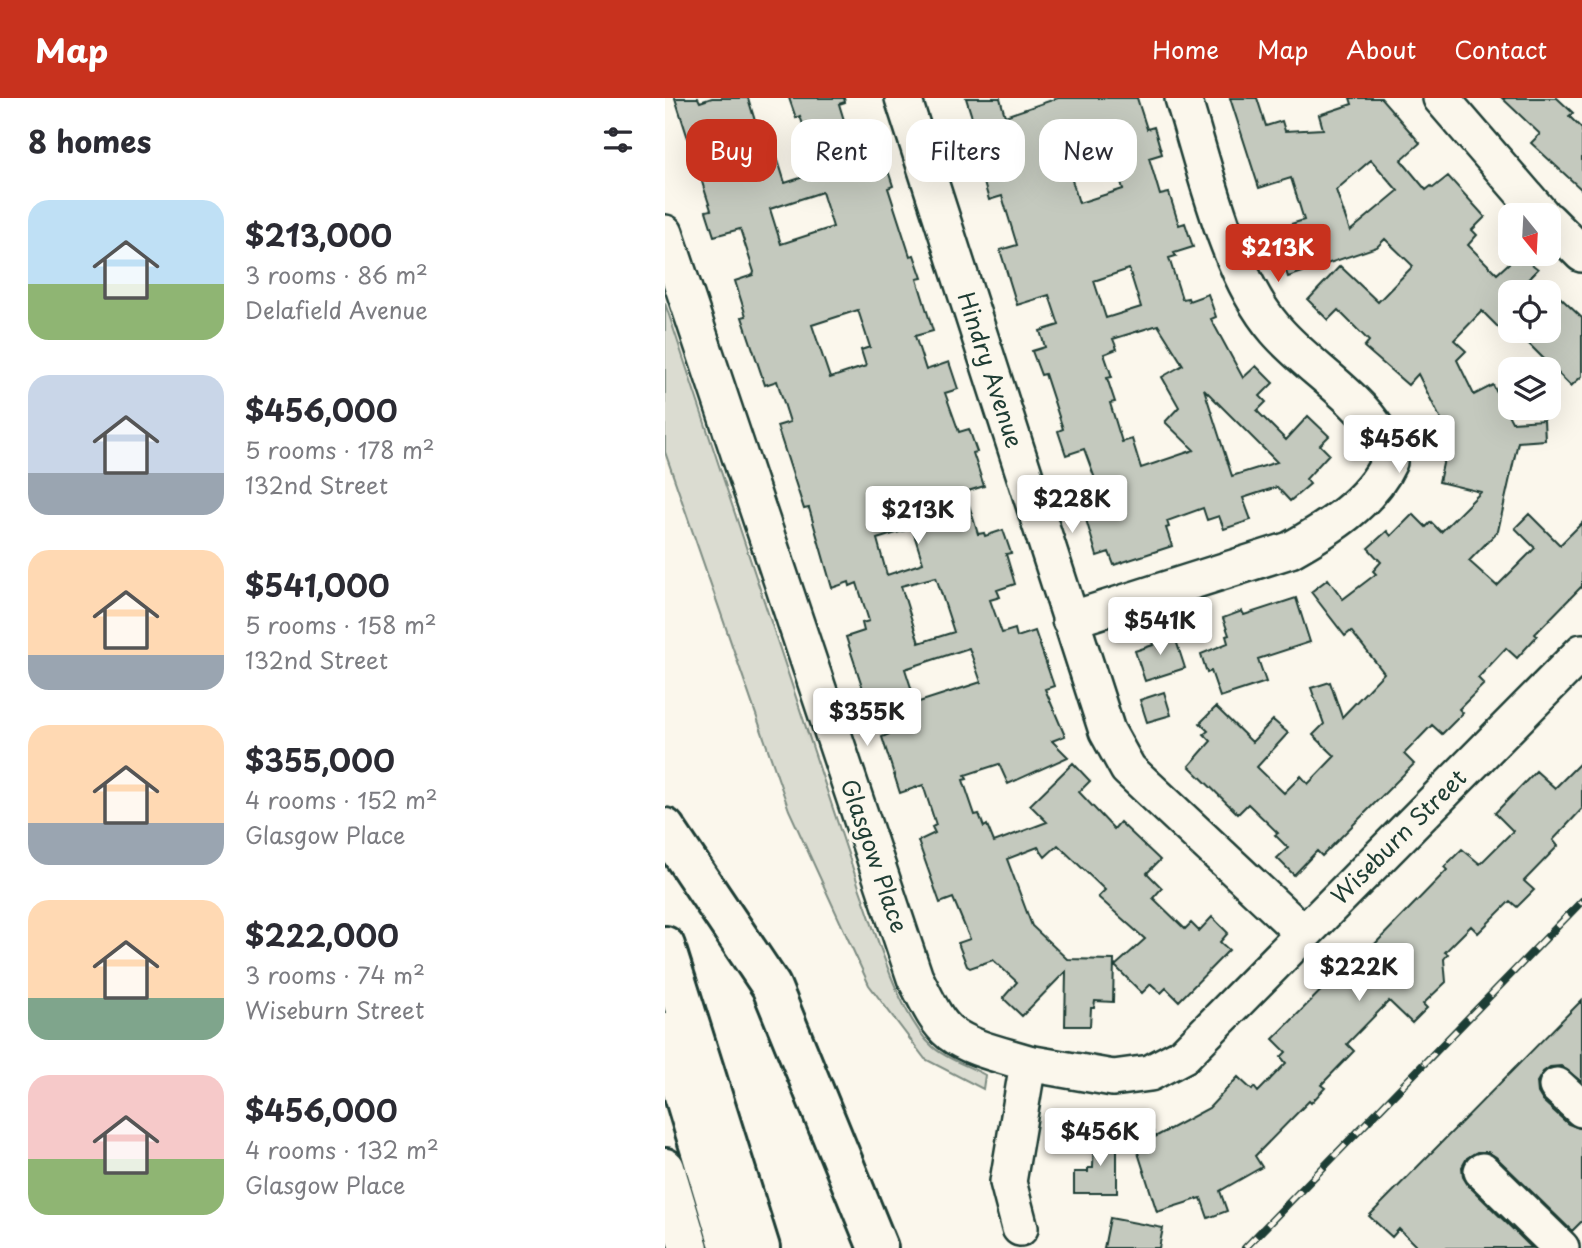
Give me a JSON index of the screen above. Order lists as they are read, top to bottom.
{
  "streets": {
    "street": ["Hindry Avenue", "Wiseburn Street", "Glasgow Place"]
  },
  "crossings": [
    ["Hindry Avenue", "Wiseburn Street"],
    ["Wiseburn Street", "Glasgow Place"]
  ],
  "north": "bottom",
  "page": {
    "header": "Map",
    "nav": [
      "Home",
      "Map",
      "About",
      "Contact"
    ],
    "heading": "8 homes",
    "chip": [
      "Buy",
      "Rent",
      "Filters",
      "New"
    ],
    "list": [
      {
        "name": "$213,000",
        "note": "3 rooms · 86 m² · Delafield Avenue"
      },
      {
        "name": "$456,000",
        "note": "5 rooms · 178 m² · 132nd Street"
      },
      {
        "name": "$541,000",
        "note": "5 rooms · 158 m² · 132nd Street"
      },
      {
        "name": "$355,000",
        "note": "4 rooms · 152 m² · Glasgow Place"
      },
      {
        "name": "$222,000",
        "note": "3 rooms · 74 m² · Wiseburn Street"
      },
      {
        "name": "$456,000",
        "note": "4 rooms · 132 m² · Glasgow Place"
      }
    ],
    "price": [
      "$213K",
      "$456K",
      "$228K",
      "$213K",
      "$541K",
      "$355K",
      "$222K",
      "$456K"
    ]
  }
}
